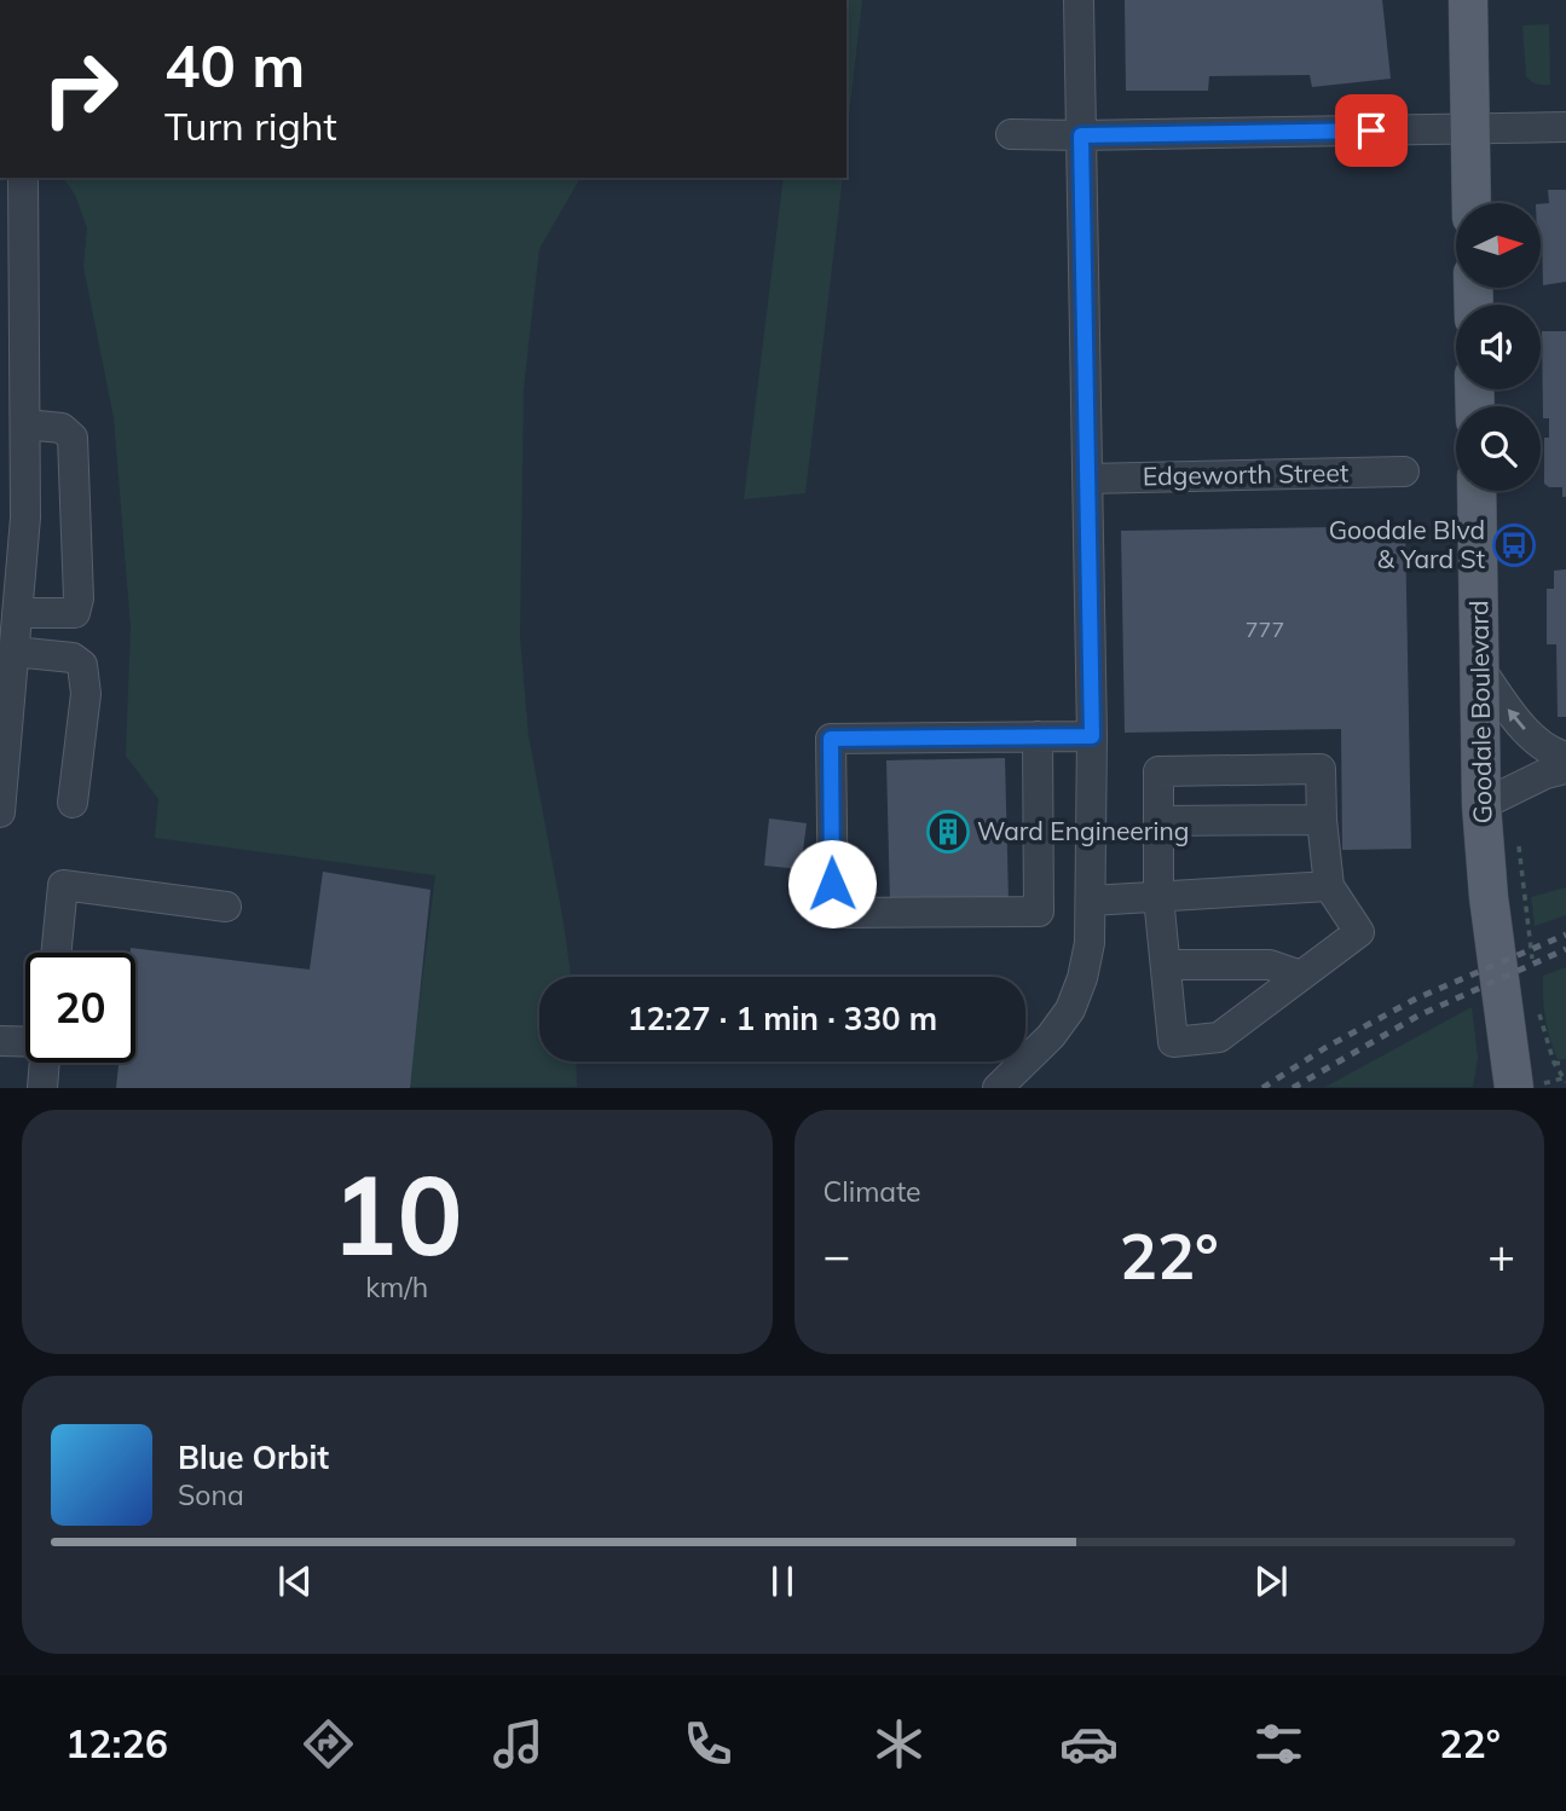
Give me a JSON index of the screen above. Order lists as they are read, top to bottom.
{
  "streets": {
    "main road": ["Goodale Boulevard"],
    "street": ["Edgeworth Street"]
  },
  "places": {
    "bus stop": ["Goodale Blvd & Yard St"],
    "building": ["Ward Engineering"]
  },
  "house_numbers": ["777"],
  "north": "right",
  "page": {
    "turn": ["40 m", "Turn right"],
    "limit": "20",
    "trip": "12:27 · 1 min · 330 m",
    "tile": [
      ["10", "km/h"],
      "Climate"
    ],
    "heat": ["−", "22°", "+"],
    "song": ["Blue Orbit", "Sona"],
    "tabs": ["12:26", "22°"]
  }
}
